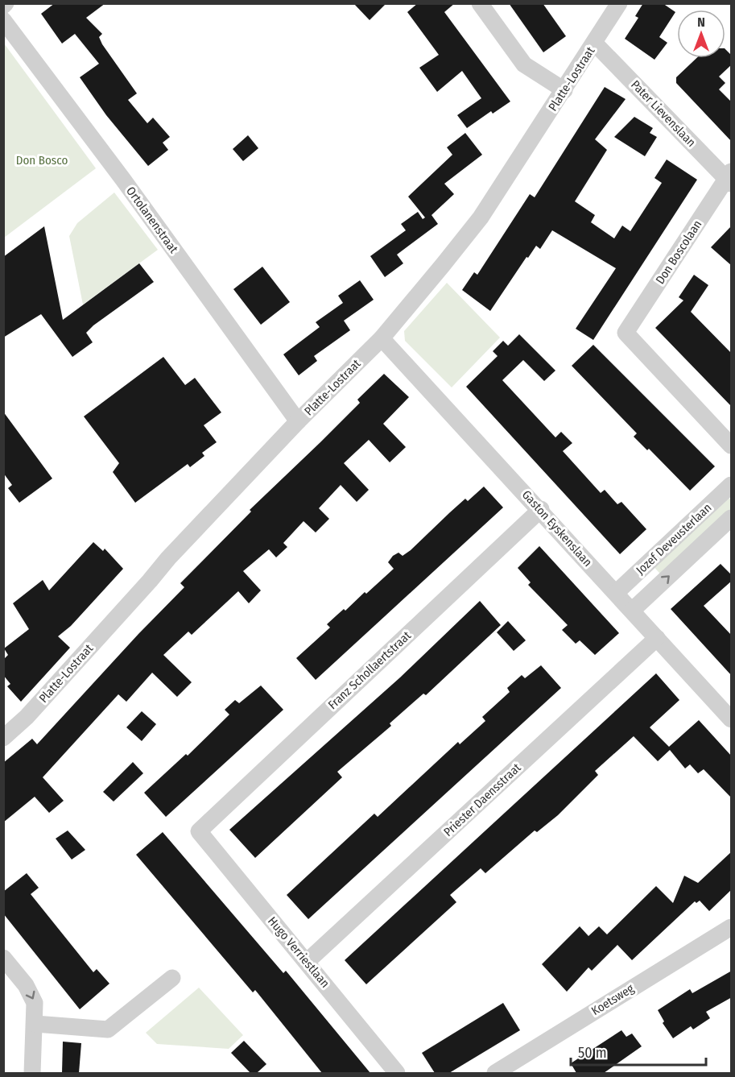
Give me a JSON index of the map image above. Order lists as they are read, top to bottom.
{
  "streets": {
    "street": [
      "Platte-Lostraat",
      "Pater Lievenslaan",
      "Ortolanenstraat",
      "Don Boscolaan",
      "Gaston Eyskenslaan",
      "Jozef Deveusterlaan",
      "Franz Schollaertstraat",
      "Priester Daensstraat",
      "Hugo Verriestlaan",
      "Koetsweg"
    ]
  },
  "crossings": [
    ["Platte-Lostraat", "Pater Lievenslaan"],
    ["Platte-Lostraat", "Ortolanenstraat"],
    ["Platte-Lostraat", "Gaston Eyskenslaan"],
    ["Pater Lievenslaan", "Don Boscolaan"],
    ["Gaston Eyskenslaan", "Jozef Deveusterlaan"],
    ["Gaston Eyskenslaan", "Franz Schollaertstraat"],
    ["Gaston Eyskenslaan", "Priester Daensstraat"],
    ["Franz Schollaertstraat", "Hugo Verriestlaan"],
    ["Priester Daensstraat", "Hugo Verriestlaan"]
  ],
  "parks": ["Don Bosco"],
  "scale_bar": "50 m",
  "north": "top"
}
